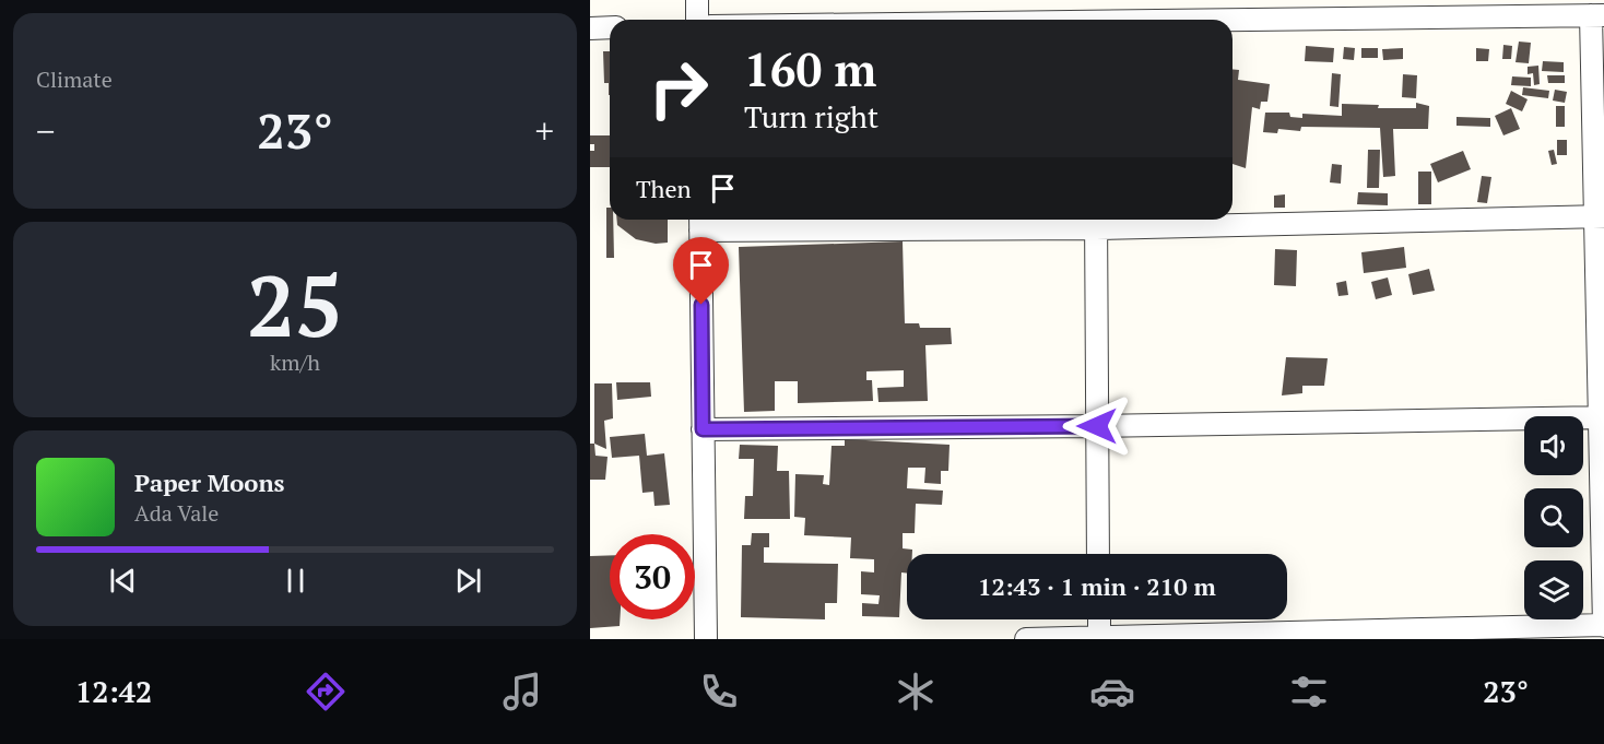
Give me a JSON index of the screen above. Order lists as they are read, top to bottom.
{
  "page": {
    "tile": [
      "Climate",
      ["25", "km/h"]
    ],
    "turn": ["160 m", "Turn right"],
    "heat": ["−", "23°", "+"],
    "then": "Then",
    "song": ["Paper Moons", "Ada Vale"],
    "limit": "30",
    "trip": "12:43 · 1 min · 210 m",
    "tabs": ["12:42", "23°"]
  }
}
